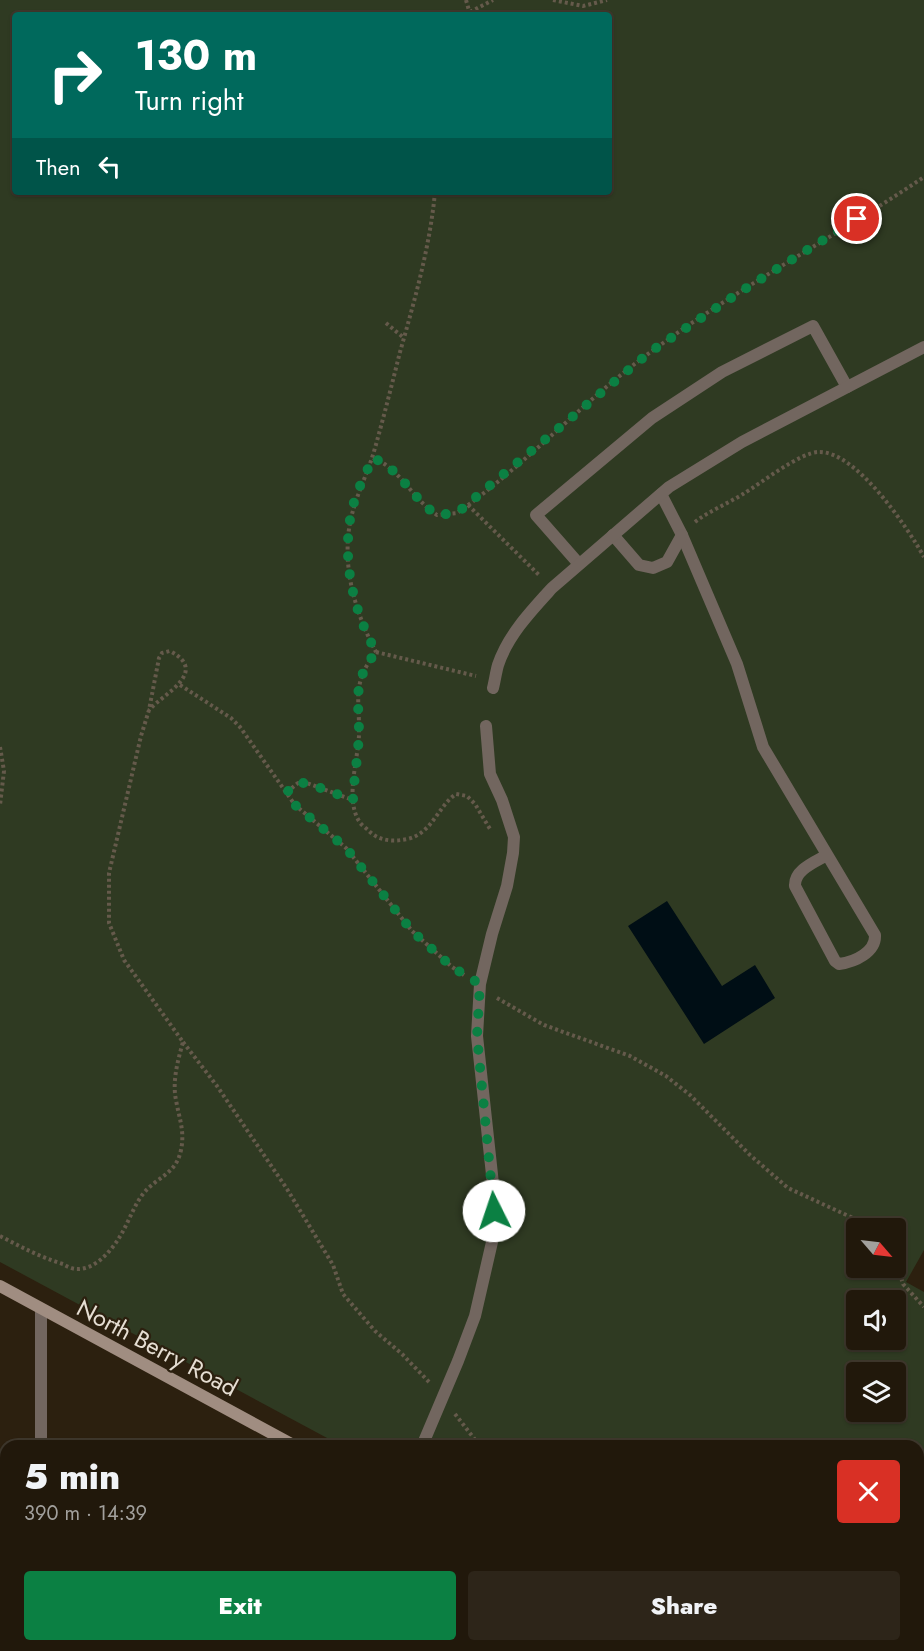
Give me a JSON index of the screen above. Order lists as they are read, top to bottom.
{
  "streets": {
    "main road": ["North Berry Road"]
  },
  "north": "bottom right",
  "page": {
    "turn": ["130 m", "Turn right"],
    "then": "Then",
    "heading": ["5 min", "390 m · 14:39"],
    "buttons": ["Exit", "Share"]
  }
}
